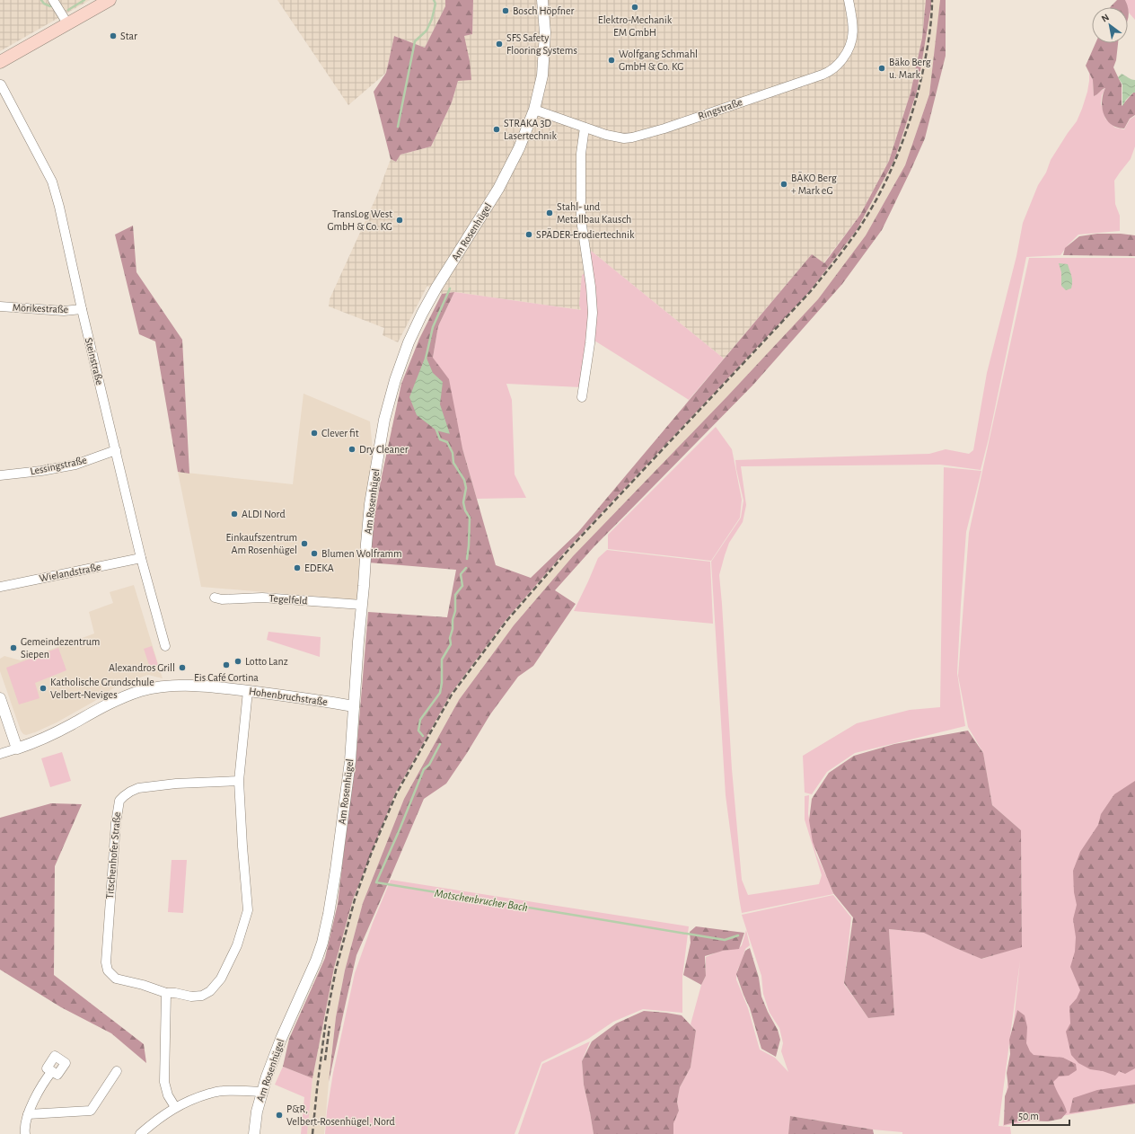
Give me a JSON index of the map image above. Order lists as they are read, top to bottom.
{
  "streets": {
    "street": [
      "Ringstraße",
      "Am Rosenhügel",
      "Mörikestraße",
      "Steinstraße",
      "Lessingstraße",
      "Wielandstraße",
      "Tegelfeld",
      "Hohenbruchstraße",
      "Titschenhofer Straße"
    ]
  },
  "crossings": [
    ["Ringstraße", "Am Rosenhügel"],
    ["Am Rosenhügel", "Tegelfeld"],
    ["Am Rosenhügel", "Hohenbruchstraße"],
    ["Mörikestraße", "Steinstraße"],
    ["Steinstraße", "Lessingstraße"],
    ["Steinstraße", "Wielandstraße"],
    ["Hohenbruchstraße", "Titschenhofer Straße"]
  ],
  "water": ["Motschenbrucher Bach"],
  "places": [
    "Elektro-Mechanik EM GmbH",
    "Bosch Höpfner",
    "Star",
    "SFS Safety Flooring Systems",
    "Wolfgang Schmahl GmbH & Co. KG",
    "Bäko Berg u. Mark",
    "STRAKA 3D Lasertechnik",
    "BÄKO Berg + Mark eG",
    "Stahl- und Metallbau Kausch",
    "TransLog West GmbH & Co. KG",
    "SPÄDER-Erodiertechnik",
    "Clever fit",
    "Dry Cleaner",
    "ALDI Nord",
    "Einkaufszentrum Am Rosenhügel",
    "Blumen Wolframm",
    "EDEKA",
    "Gemeindezentrum Siepen",
    "Lotto Lanz",
    "Eis Café Cortina",
    "Alexandros Grill",
    "Katholische Grundschule Velbert-Neviges",
    "P&R, Velbert-Rosenhügel, Nord"
  ],
  "scale_bar": "50 m",
  "north": "top left"
}
